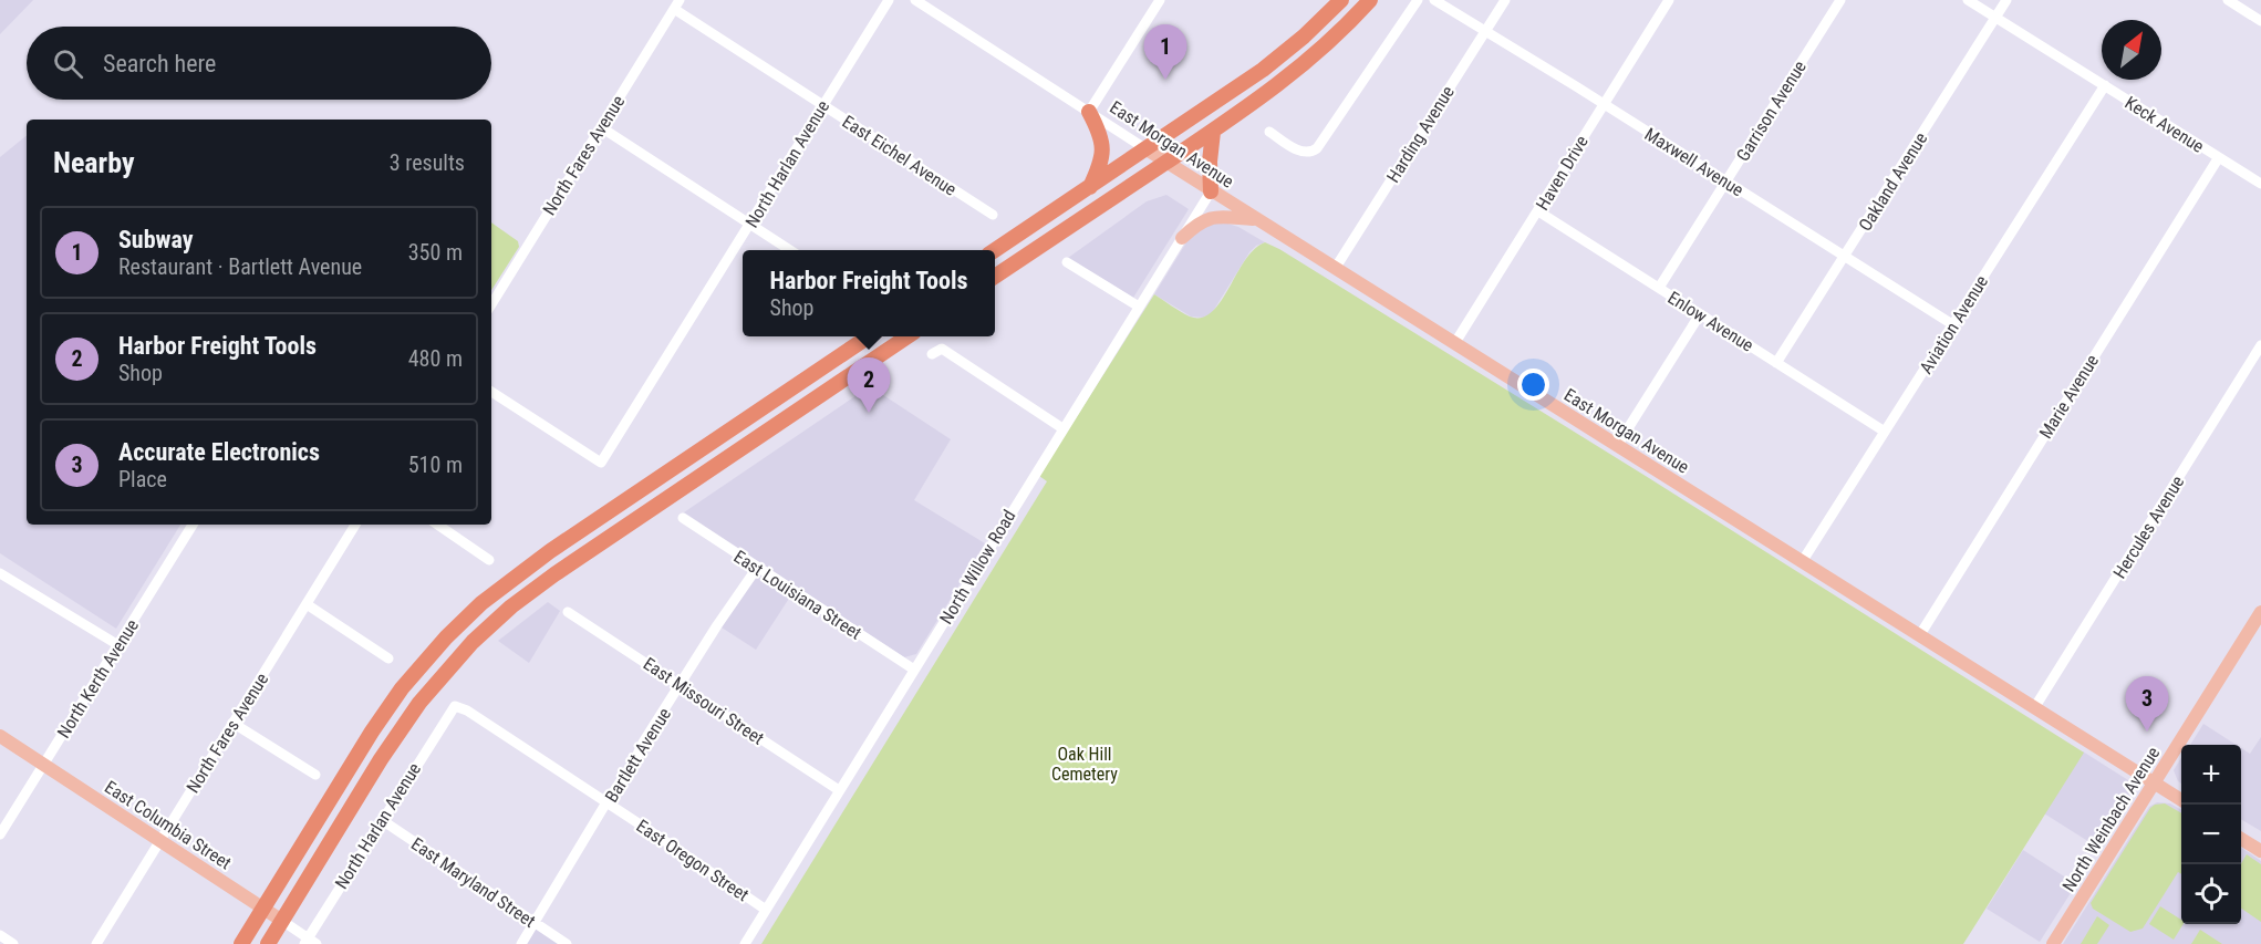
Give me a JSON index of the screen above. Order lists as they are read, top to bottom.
{
  "streets": {
    "main road": ["East Morgan Avenue", "North Weinbach Avenue", "East Columbia Street"],
    "street": [
      "Garrison Avenue",
      "Keck Avenue",
      "Harding Avenue",
      "North Fares Avenue",
      "East Eichel Avenue",
      "Maxwell Avenue",
      "North Harlan Avenue",
      "Haven Drive",
      "Oakland Avenue",
      "Enlow Avenue",
      "Aviation Avenue",
      "Marie Avenue",
      "Hercules Avenue",
      "North Willow Road",
      "East Louisiana Street",
      "North Kerth Avenue",
      "East Missouri Street",
      "Bartlett Avenue",
      "East Oregon Street",
      "East Maryland Street"
    ]
  },
  "crossings": [
    ["Garrison Avenue", "Maxwell Avenue"],
    ["Garrison Avenue", "Enlow Avenue"],
    ["Keck Avenue", "Oakland Avenue"],
    ["Keck Avenue", "Aviation Avenue"],
    ["Keck Avenue", "Marie Avenue"],
    ["Harding Avenue", "East Morgan Avenue"],
    ["Harding Avenue", "Maxwell Avenue"],
    ["East Morgan Avenue", "Haven Drive"],
    ["East Morgan Avenue", "Aviation Avenue"],
    ["East Morgan Avenue", "Marie Avenue"],
    ["East Morgan Avenue", "Hercules Avenue"],
    ["East Morgan Avenue", "North Willow Road"],
    ["East Morgan Avenue", "North Weinbach Avenue"],
    ["North Fares Avenue", "East Eichel Avenue"],
    ["North Fares Avenue", "East Columbia Street"],
    ["East Eichel Avenue", "North Harlan Avenue"],
    ["Maxwell Avenue", "Haven Drive"],
    ["Maxwell Avenue", "Oakland Avenue"],
    ["Maxwell Avenue", "Aviation Avenue"],
    ["North Harlan Avenue", "East Columbia Street"],
    ["North Harlan Avenue", "East Oregon Street"],
    ["North Harlan Avenue", "East Maryland Street"],
    ["Haven Drive", "Enlow Avenue"],
    ["Oakland Avenue", "Enlow Avenue"],
    ["Enlow Avenue", "Aviation Avenue"],
    ["North Willow Road", "East Louisiana Street"],
    ["North Willow Road", "East Missouri Street"],
    ["North Willow Road", "East Oregon Street"],
    ["East Louisiana Street", "Bartlett Avenue"],
    ["North Kerth Avenue", "East Columbia Street"],
    ["East Missouri Street", "Bartlett Avenue"],
    ["Bartlett Avenue", "East Oregon Street"],
    ["Bartlett Avenue", "East Maryland Street"]
  ],
  "parks": ["Oak Hill Cemetery"],
  "north": "top right",
  "page": {
    "pins": ["1", "2", "3"],
    "search": "Search here",
    "heading": ["Nearby", "3 results"],
    "list": [
      {
        "mark": "1",
        "name": "Subway",
        "note": "Restaurant · Bartlett Avenue",
        "value": "350 m"
      },
      {
        "mark": "2",
        "name": "Harbor Freight Tools",
        "note": "Shop",
        "value": "480 m"
      },
      {
        "mark": "3",
        "name": "Accurate Electronics",
        "note": "Place",
        "value": "510 m"
      }
    ],
    "popup": ["Harbor Freight Tools", "Shop"],
    "map_buttons": ["+", "−"]
  }
}
